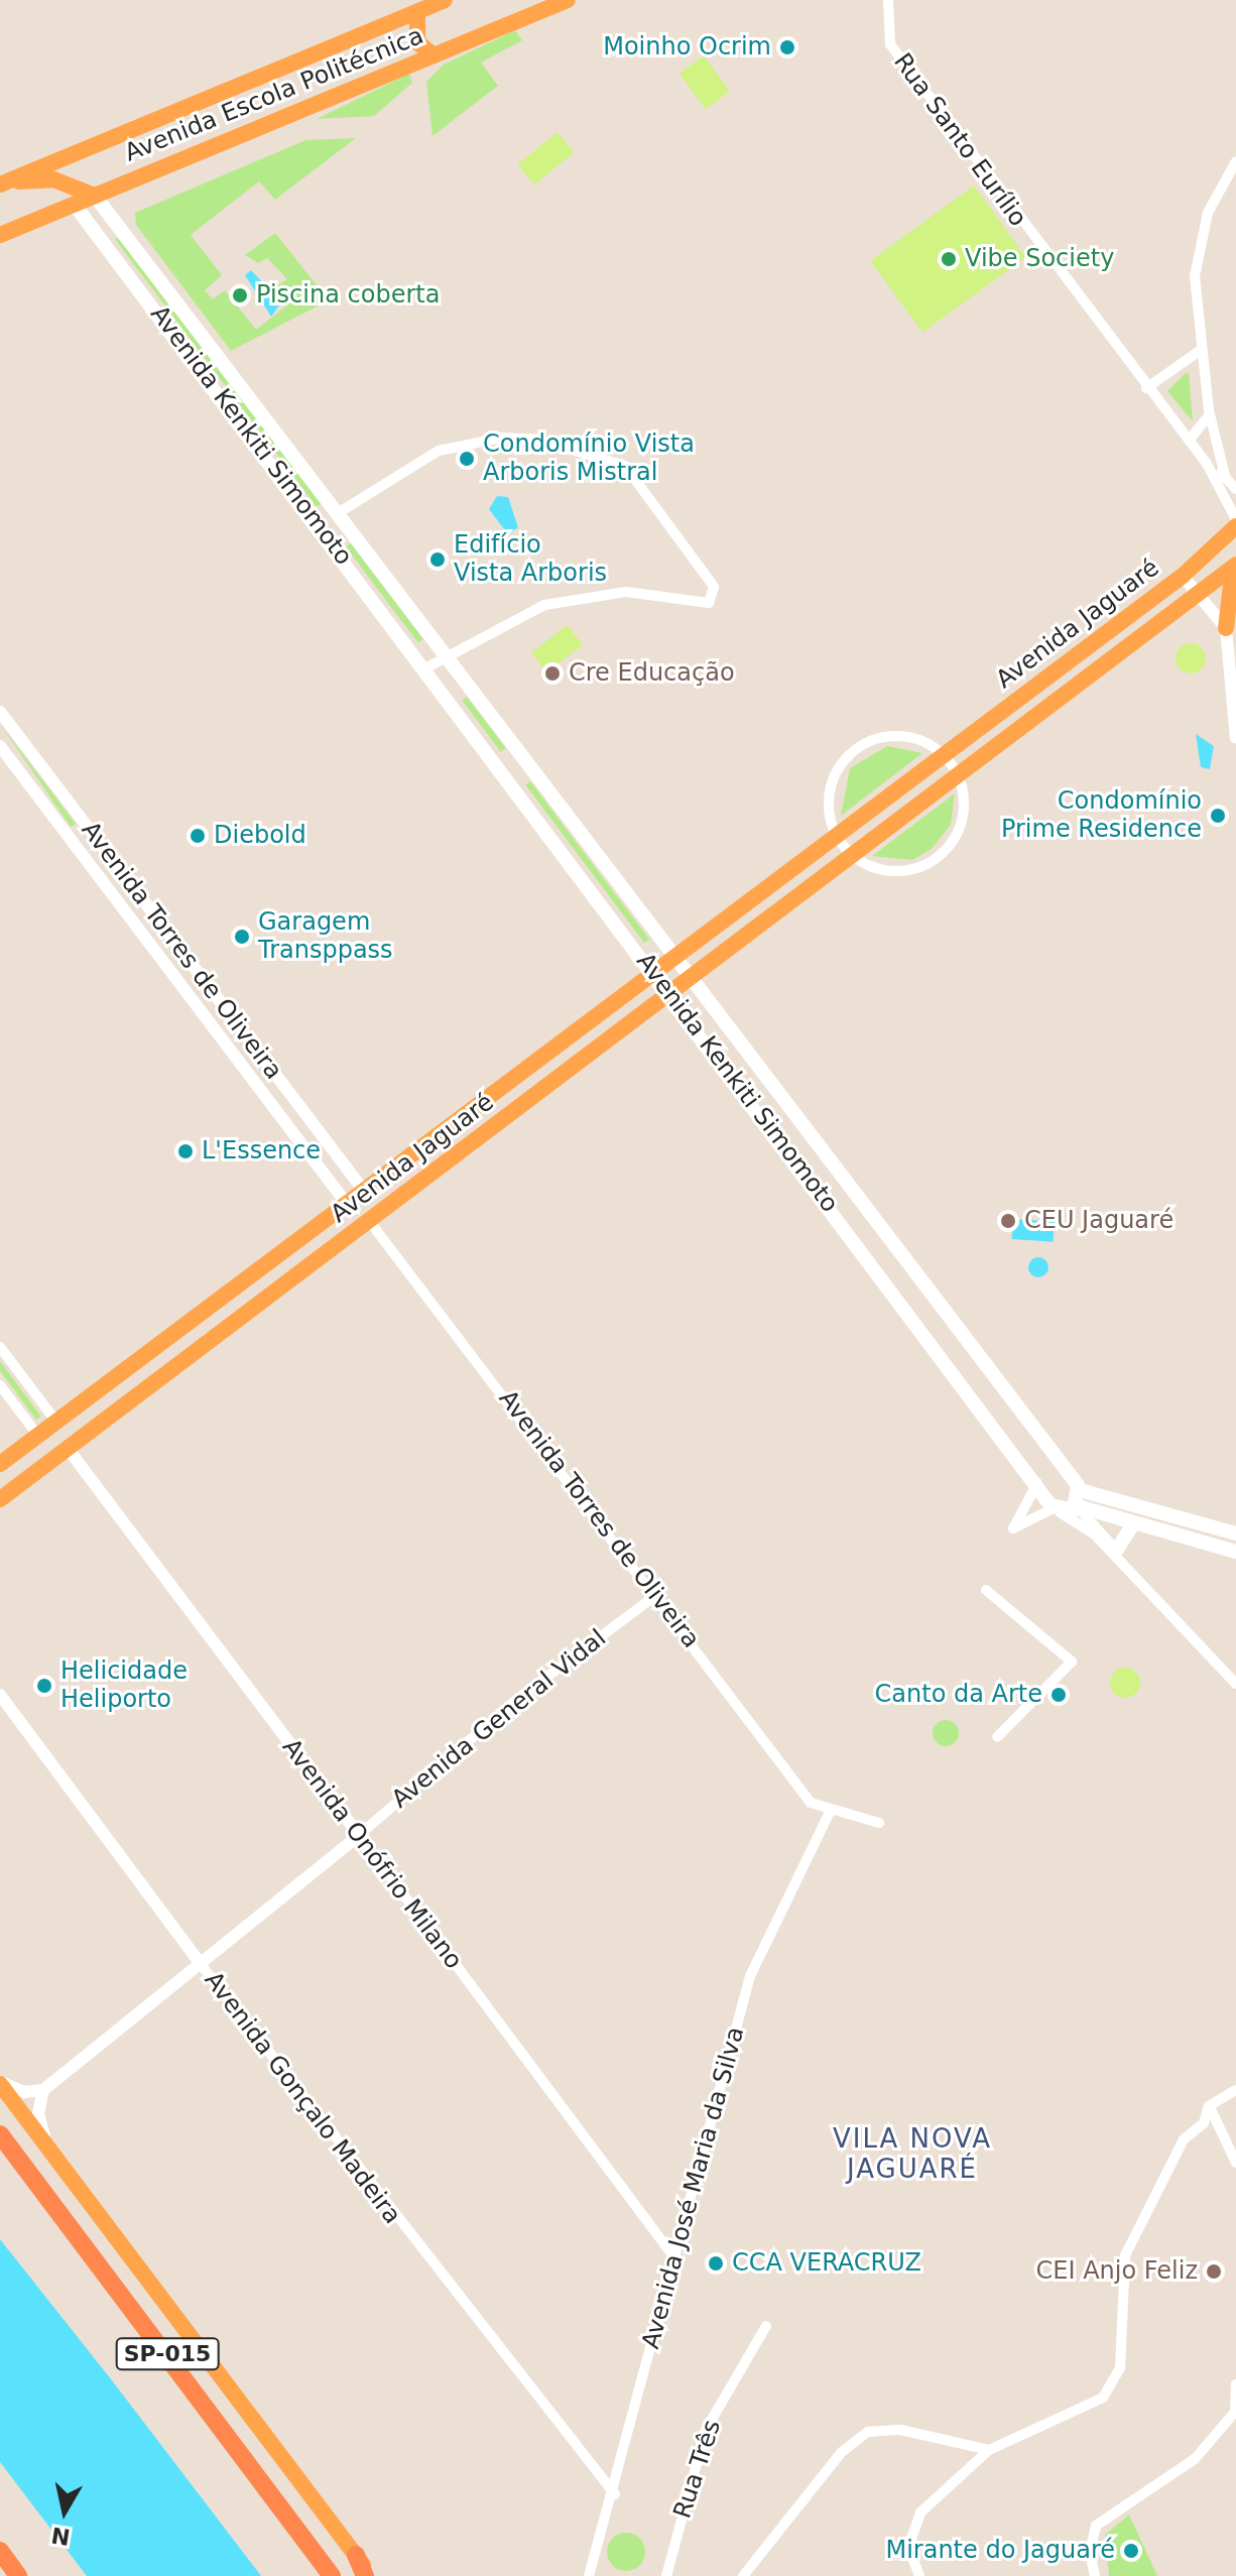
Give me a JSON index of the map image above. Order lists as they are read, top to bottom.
{
  "streets": {
    "highway": ["Avenida Escola Politécnica", "Avenida Jaguaré", "SP-015"],
    "main road": ["Avenida Kenkiti Simomoto"],
    "street": [
      "Rua Santo Eurílio",
      "Avenida Torres de Oliveira",
      "Avenida General Vidal",
      "Avenida Onófrio Milano",
      "Avenida Gonçalo Madeira",
      "Avenida José Maria da Silva",
      "Rua Três"
    ]
  },
  "crossings": [
    ["Avenida Escola Politécnica", "Avenida Kenkiti Simomoto"],
    ["Avenida Kenkiti Simomoto", "Avenida Jaguaré"],
    ["Avenida Jaguaré", "Avenida Torres de Oliveira"],
    ["Avenida Jaguaré", "Avenida Onófrio Milano"],
    ["Avenida Torres de Oliveira", "Avenida General Vidal"],
    ["Avenida Torres de Oliveira", "Avenida José Maria da Silva"],
    ["Avenida General Vidal", "Avenida Onófrio Milano"],
    ["Avenida General Vidal", "Avenida Gonçalo Madeira"],
    ["Avenida Onófrio Milano", "Avenida José Maria da Silva"],
    ["Avenida Gonçalo Madeira", "Avenida José Maria da Silva"]
  ],
  "districts": ["VILA NOVA JAGUARÉ"],
  "places": [
    "Moinho Ocrim",
    "Vibe Society",
    "Piscina coberta",
    "Condomínio Vista Arboris Mistral",
    "Edifício Vista Arboris",
    "Cre Educação",
    "Condomínio Prime Residence",
    "Diebold",
    "Garagem Transppass",
    "L'Essence",
    "CEU Jaguaré",
    "Helicidade Heliporto",
    "Canto da Arte",
    "CCA VERACRUZ",
    "CEI Anjo Feliz",
    "Mirante do Jaguaré"
  ],
  "north": "bottom"
}
